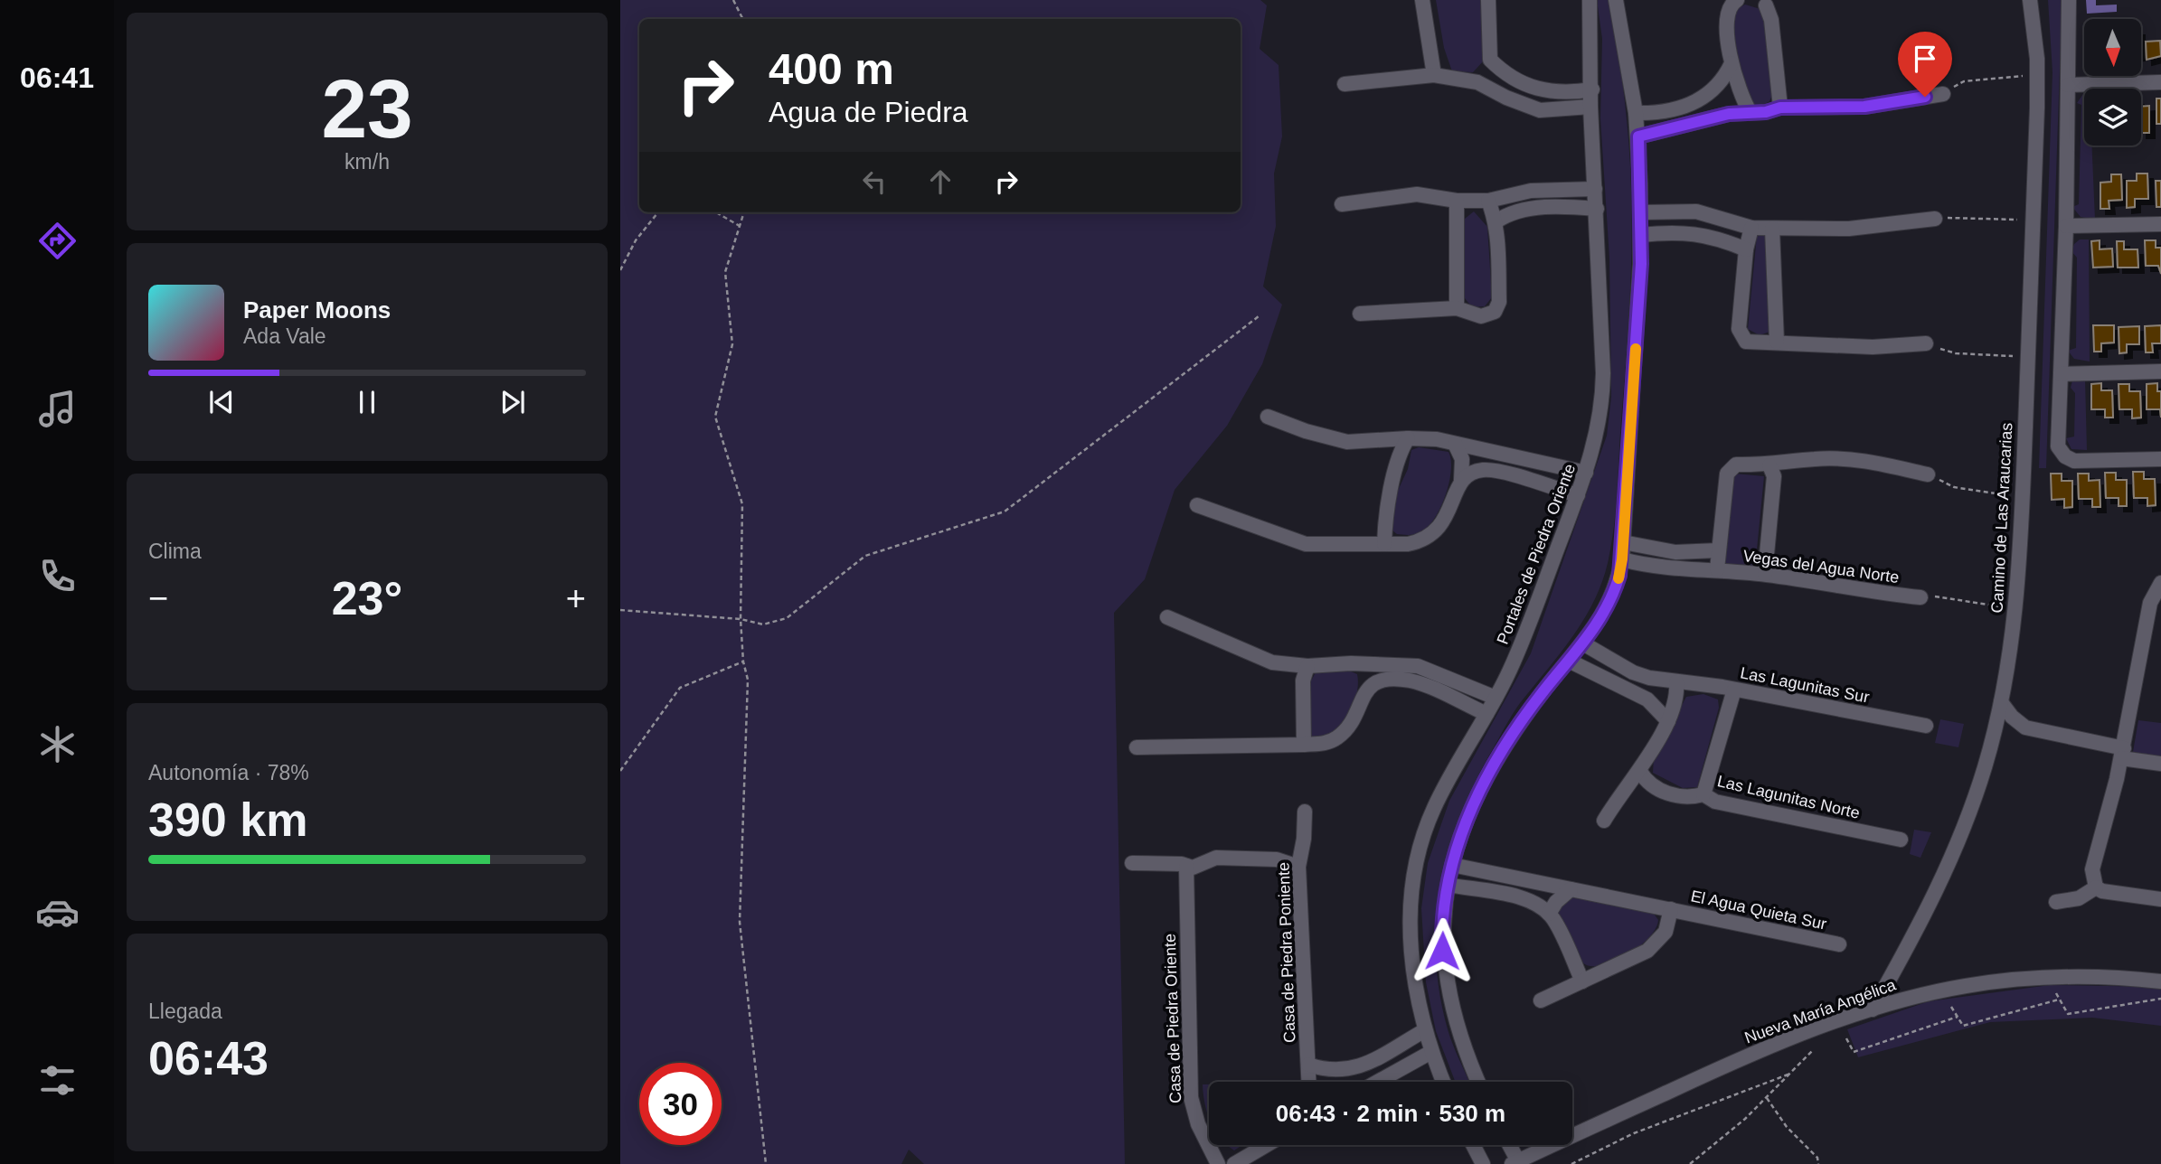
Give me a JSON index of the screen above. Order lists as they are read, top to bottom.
{
  "streets": {
    "street": [
      "Camino de Las Araucarias",
      "Portales de Piedra Oriente",
      "Vegas del Agua Norte",
      "Las Lagunitas Sur",
      "Las Lagunitas Norte",
      "El Agua Quieta Sur",
      "Casa de Piedra Poniente",
      "Nueva María Angélica",
      "Casa de Piedra Oriente"
    ]
  },
  "crossings": [
    ["Camino de Las Araucarias", "Nueva María Angélica"]
  ],
  "north": "bottom",
  "page": {
    "tabs": "06:41",
    "tile": [
      ["23", "km/h"],
      "Clima",
      ["Autonomía · 78%", "390 km"],
      ["Llegada", "06:43"]
    ],
    "turn": ["400 m", "Agua de Piedra"],
    "song": ["Paper Moons", "Ada Vale"],
    "heat": ["−", "23°", "+"],
    "limit": "30",
    "trip": "06:43 · 2 min · 530 m"
  }
}
